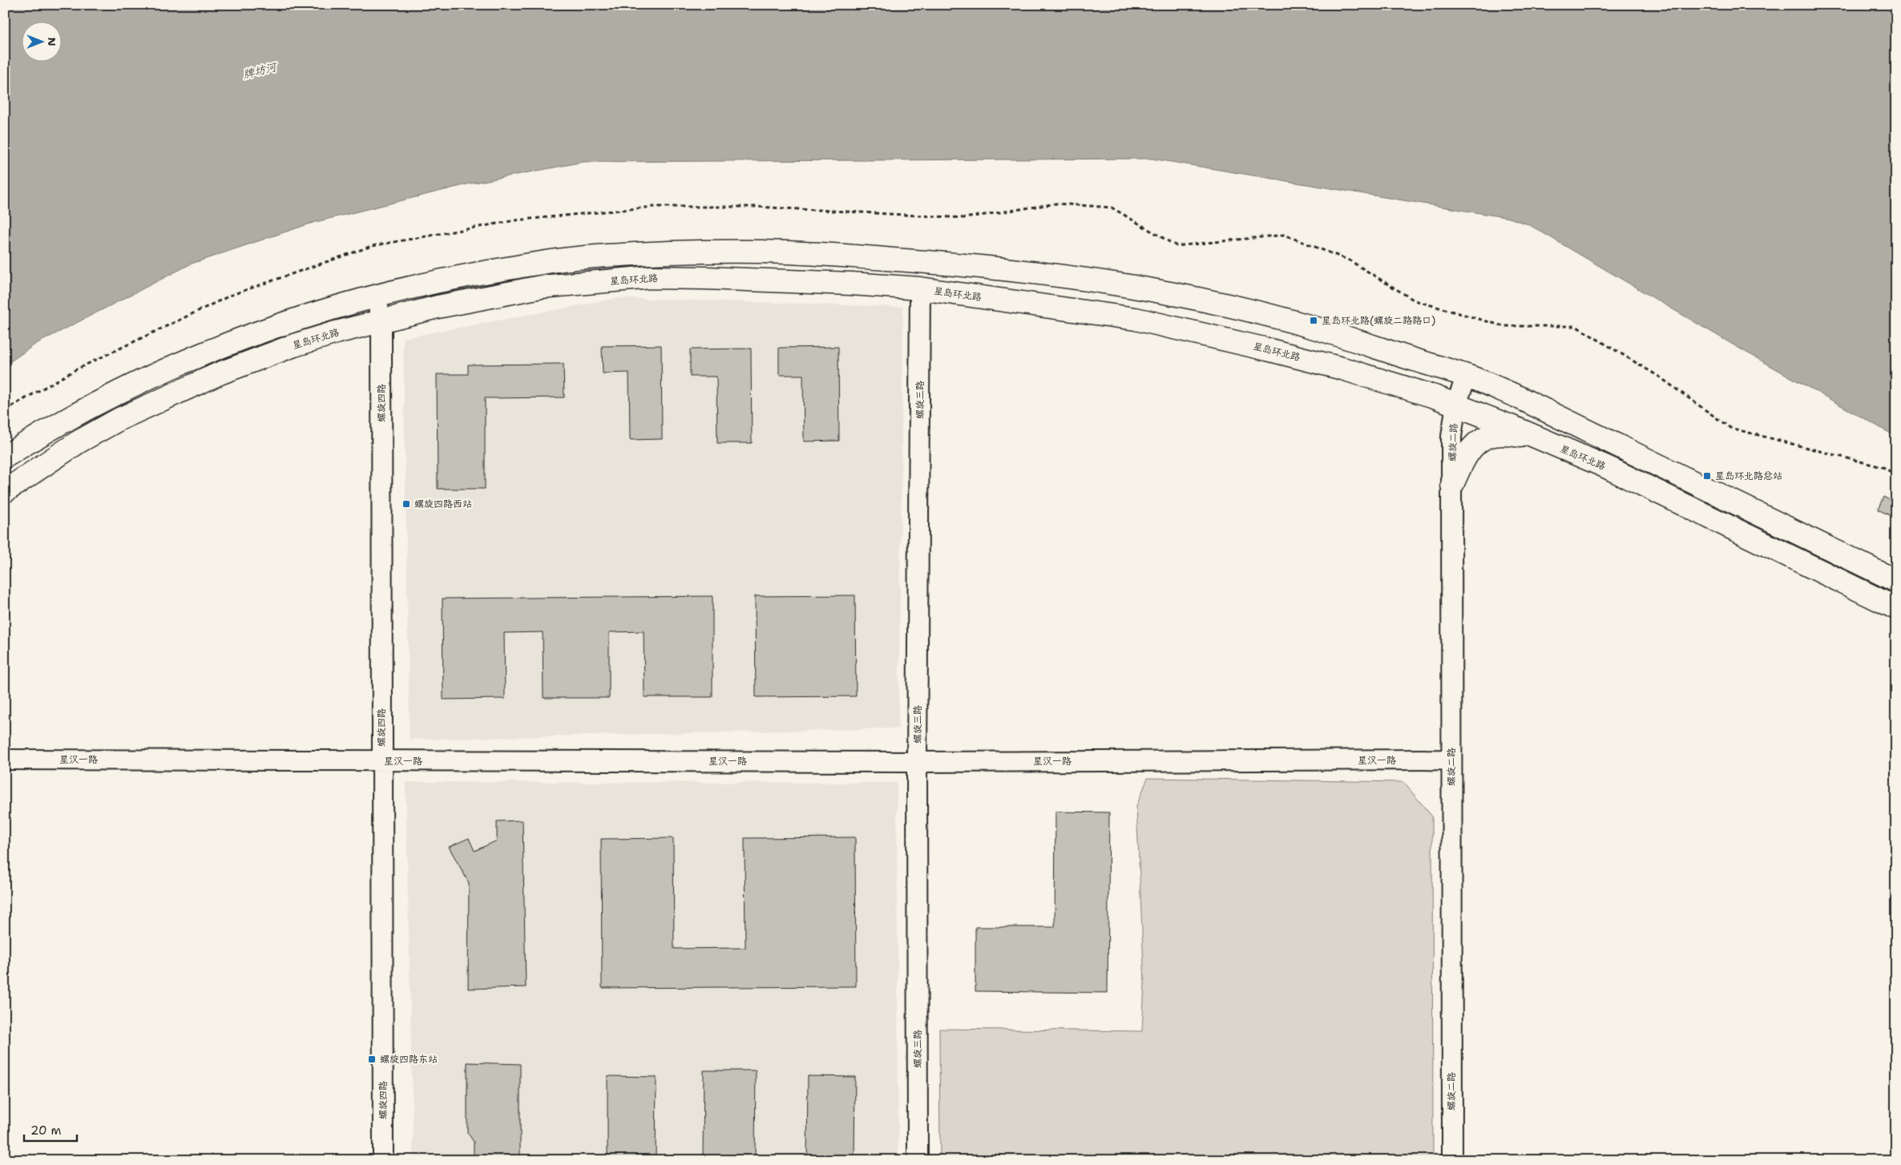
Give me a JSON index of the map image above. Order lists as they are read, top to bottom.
{
  "streets": {
    "main road": ["星岛环北路"],
    "street": [
      "螺旋三路",
      "螺旋四路",
      "螺旋二路",
      "星汉一路"
    ]
  },
  "crossings": [
    ["星岛环北路", "螺旋三路"],
    ["星岛环北路", "螺旋四路"],
    ["星岛环北路", "螺旋二路"],
    ["螺旋三路", "星汉一路"],
    ["螺旋四路", "星汉一路"],
    ["螺旋二路", "星汉一路"]
  ],
  "water": ["牌坊河"],
  "places": {
    "transit": [
      "星岛环北路(螺旋二路路口)",
      "星岛环北路总站",
      "螺旋四路西站",
      "螺旋四路东站"
    ]
  },
  "scale_bar": "20 m",
  "north": "right"
}
